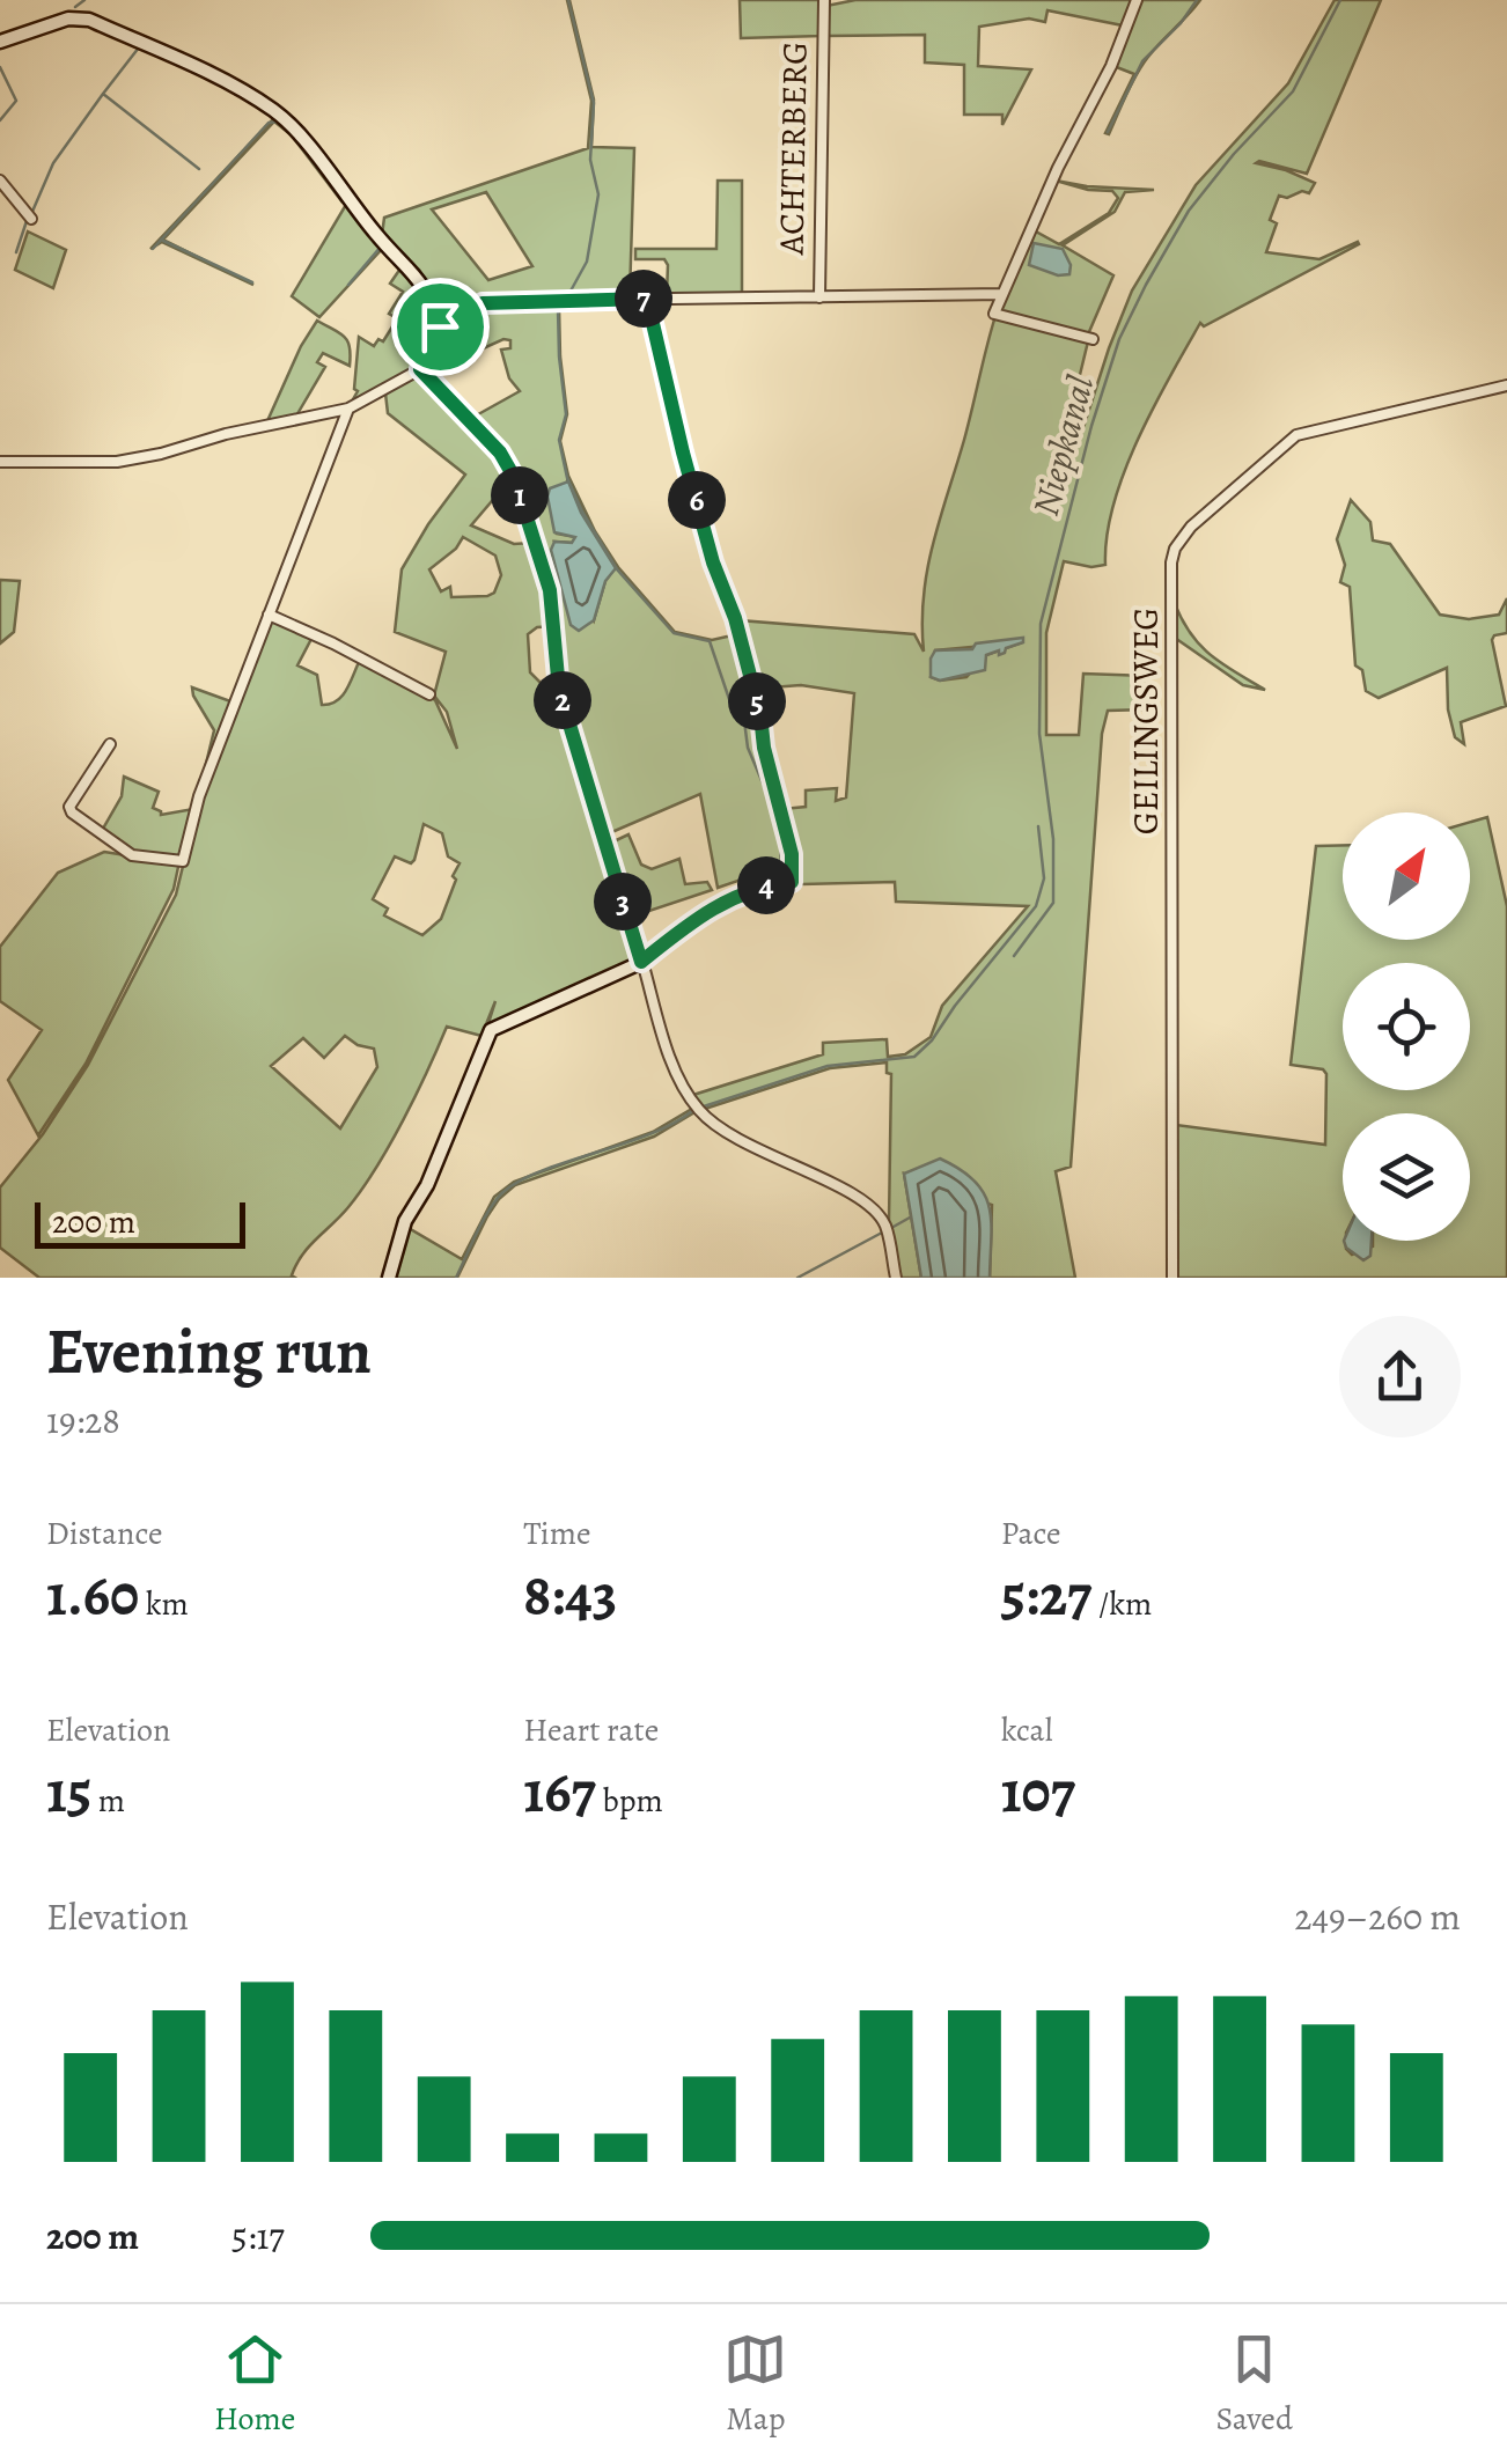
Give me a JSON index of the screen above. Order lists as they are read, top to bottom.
{
  "streets": {
    "street": ["ACHTERBERG", "GEILINGSWEG"]
  },
  "water": ["Niepkanal"],
  "scale_bar": "200 m",
  "north": "top right",
  "page": {
    "pins": [
      "7",
      "1",
      "6",
      "2",
      "5",
      "4",
      "3"
    ],
    "scale": "200 m",
    "heading": ["Evening run", "19:28"],
    "stats": [
      ["Distance", "1.60 km"],
      ["Time", "8:43"],
      ["Pace", "5:27 /km"],
      ["Elevation", "15 m"],
      ["Heart rate", "167 bpm"],
      ["kcal", "107"]
    ],
    "chart": ["Elevation", "249–260 m"],
    "list": [
      {
        "name": "200 m",
        "note": "5:17"
      }
    ],
    "tabs": ["Home", "Map", "Saved"]
  }
}
